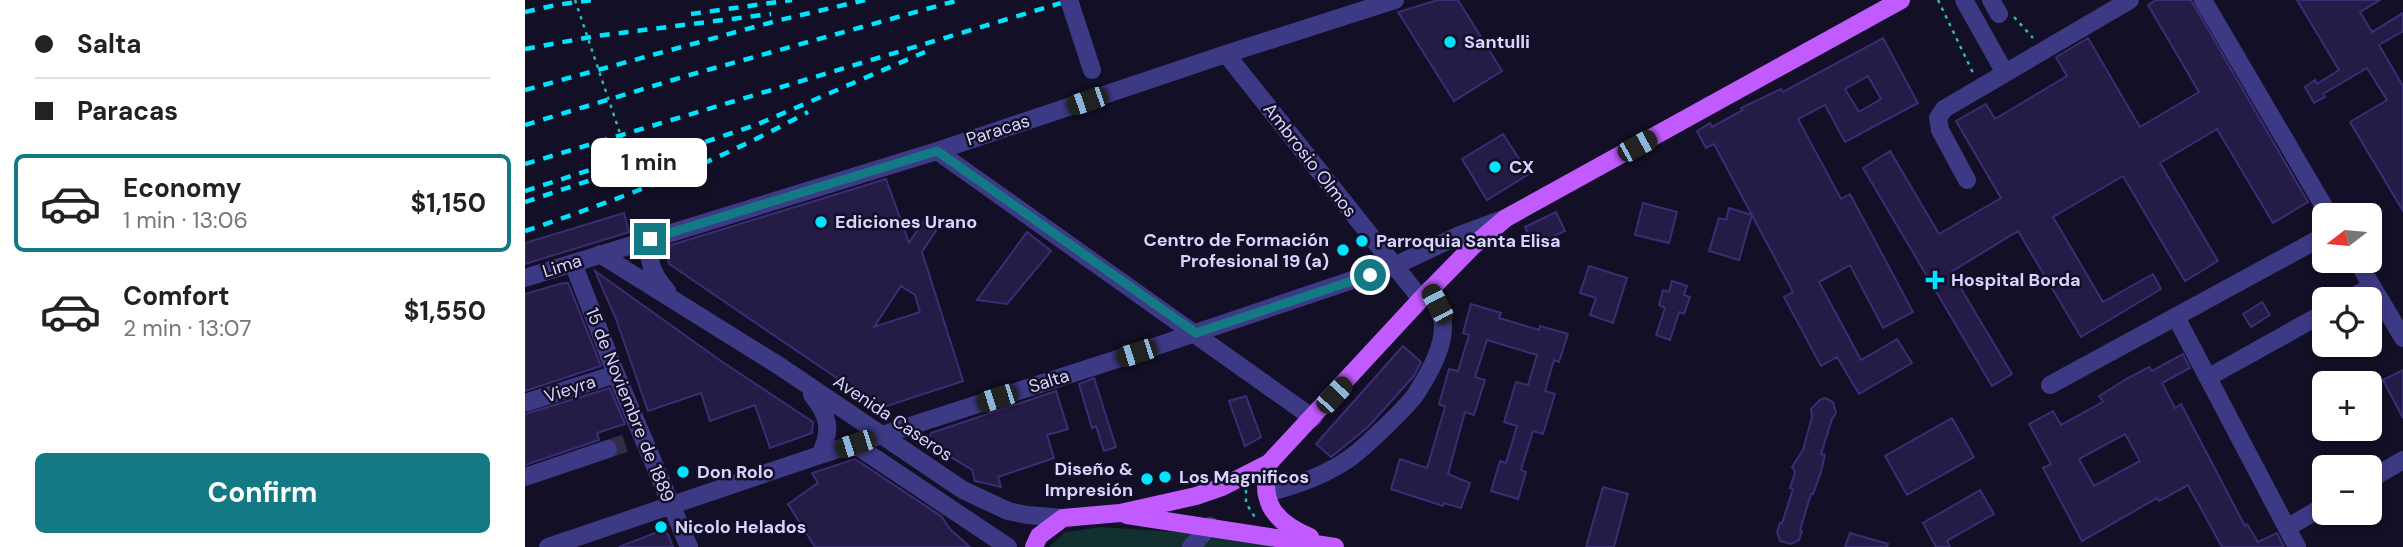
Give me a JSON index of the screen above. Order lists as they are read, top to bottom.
{
  "streets": {
    "street": [
      "Paracas",
      "Ambrosio Olmos",
      "Lima",
      "Salta",
      "Vieyra",
      "15 de Noviembre de 1889",
      "Avenida Caseros"
    ]
  },
  "crossings": [
    ["Paracas", "Ambrosio Olmos"],
    ["Paracas", "Lima"],
    ["Paracas", "Avenida Caseros"],
    ["Ambrosio Olmos", "Salta"],
    ["Lima", "15 de Noviembre de 1889"],
    ["Lima", "Avenida Caseros"],
    ["Salta", "15 de Noviembre de 1889"],
    ["Salta", "Avenida Caseros"],
    ["Vieyra", "15 de Noviembre de 1889"]
  ],
  "places": {
    "other": [
      "Santulli",
      "CX",
      "Ediciones Urano",
      "Parroquia Santa Elisa",
      "Centro de Formación Profesional 19 (a)",
      "Don Rolo",
      "Los Magnificos",
      "Diseño & Impresión",
      "Nicolo Helados"
    ],
    "health": ["Hospital Borda"]
  },
  "north": "left",
  "page": {
    "banner": ["Salta", "Paracas"],
    "bubble": "1 min",
    "list": [
      {
        "name": "Economy",
        "note": "1 min · 13:06",
        "value": "$1,150"
      },
      {
        "name": "Comfort",
        "note": "2 min · 13:07",
        "value": "$1,550"
      }
    ],
    "map_buttons": ["+", "−"],
    "buttons": "Confirm"
  }
}
